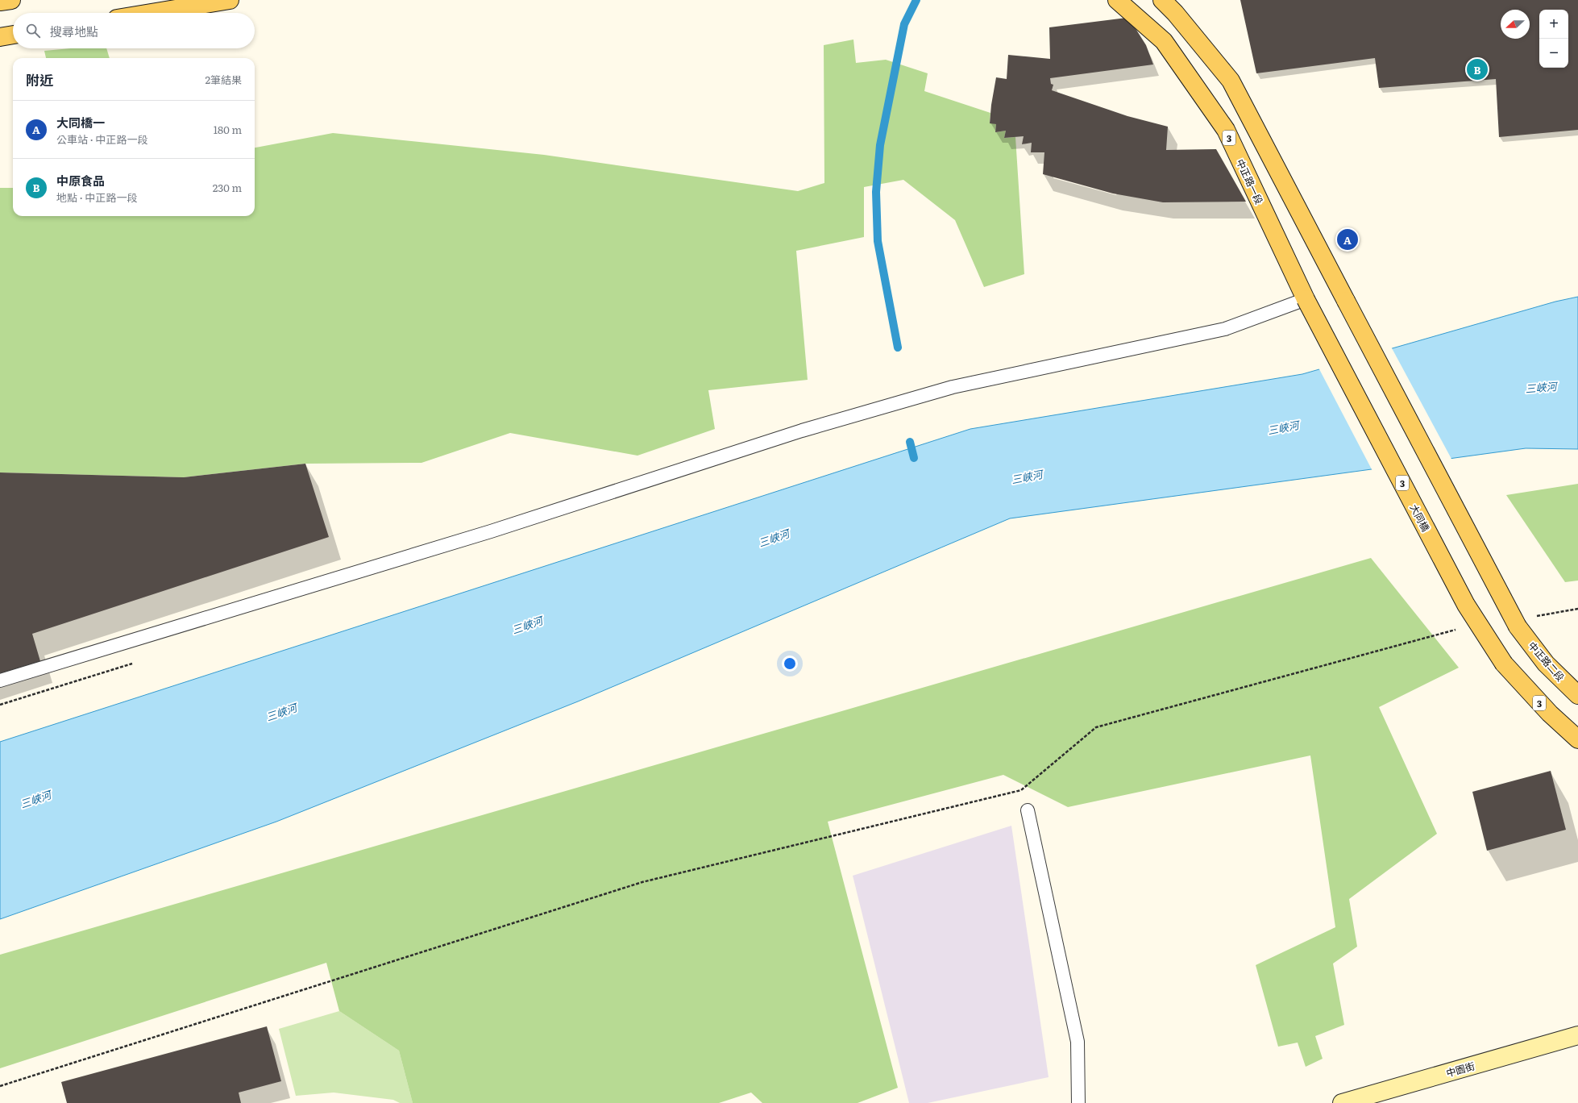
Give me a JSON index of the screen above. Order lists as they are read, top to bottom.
{
  "streets": {
    "main road": [
      "3",
      "中正路一段",
      "大同橋",
      "中正路二段"
    ],
    "street": ["中園街"]
  },
  "crossings": [
    ["中正路一段", "大同橋"]
  ],
  "water": ["三峽河"],
  "north": "left",
  "page": {
    "map_buttons": ["+", "−"],
    "search": "搜尋地點",
    "pins": ["B", "A"],
    "heading": ["附近", "2筆結果"],
    "list": [
      {
        "mark": "A",
        "name": "大同橋一",
        "note": "公車站 · 中正路一段",
        "value": "180 m"
      },
      {
        "mark": "B",
        "name": "中原食品",
        "note": "地點 · 中正路一段",
        "value": "230 m"
      }
    ]
  }
}
